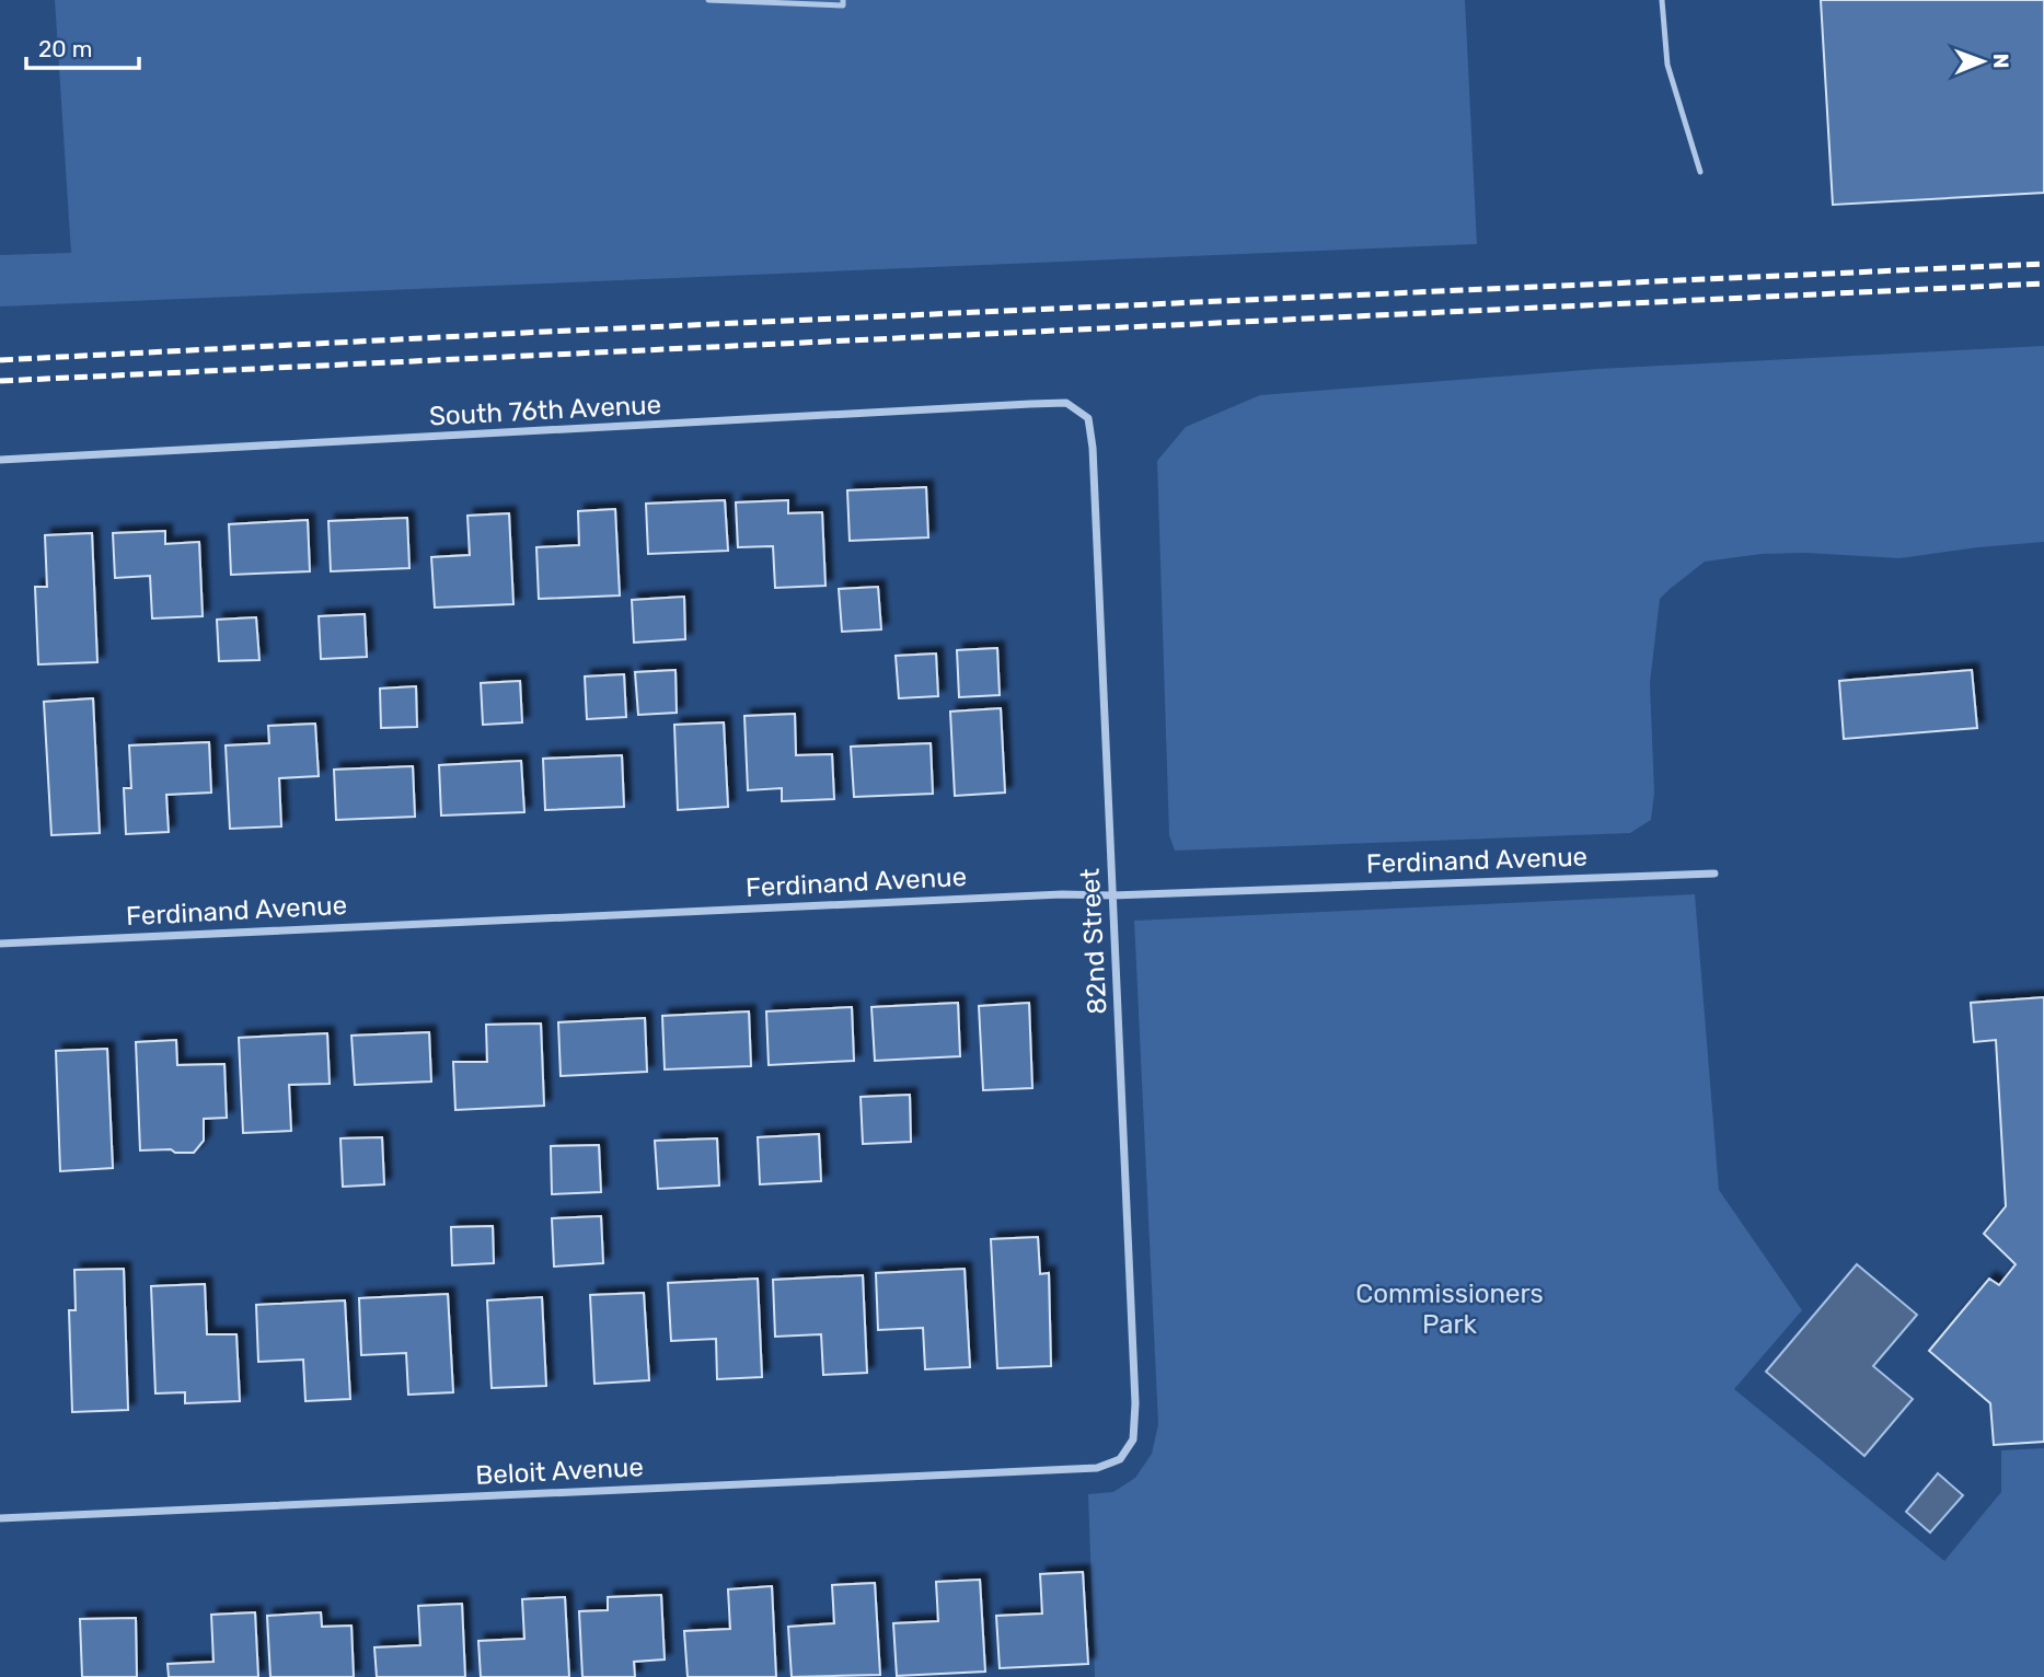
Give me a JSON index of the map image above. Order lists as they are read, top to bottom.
{
  "streets": {
    "street": [
      "South 76th Avenue",
      "Ferdinand Avenue",
      "82nd Street",
      "Beloit Avenue"
    ]
  },
  "crossings": [
    ["South 76th Avenue", "82nd Street"],
    ["Ferdinand Avenue", "82nd Street"],
    ["82nd Street", "Beloit Avenue"]
  ],
  "parks": ["Commissioners Park"],
  "scale_bar": "20 m",
  "north": "right"
}
